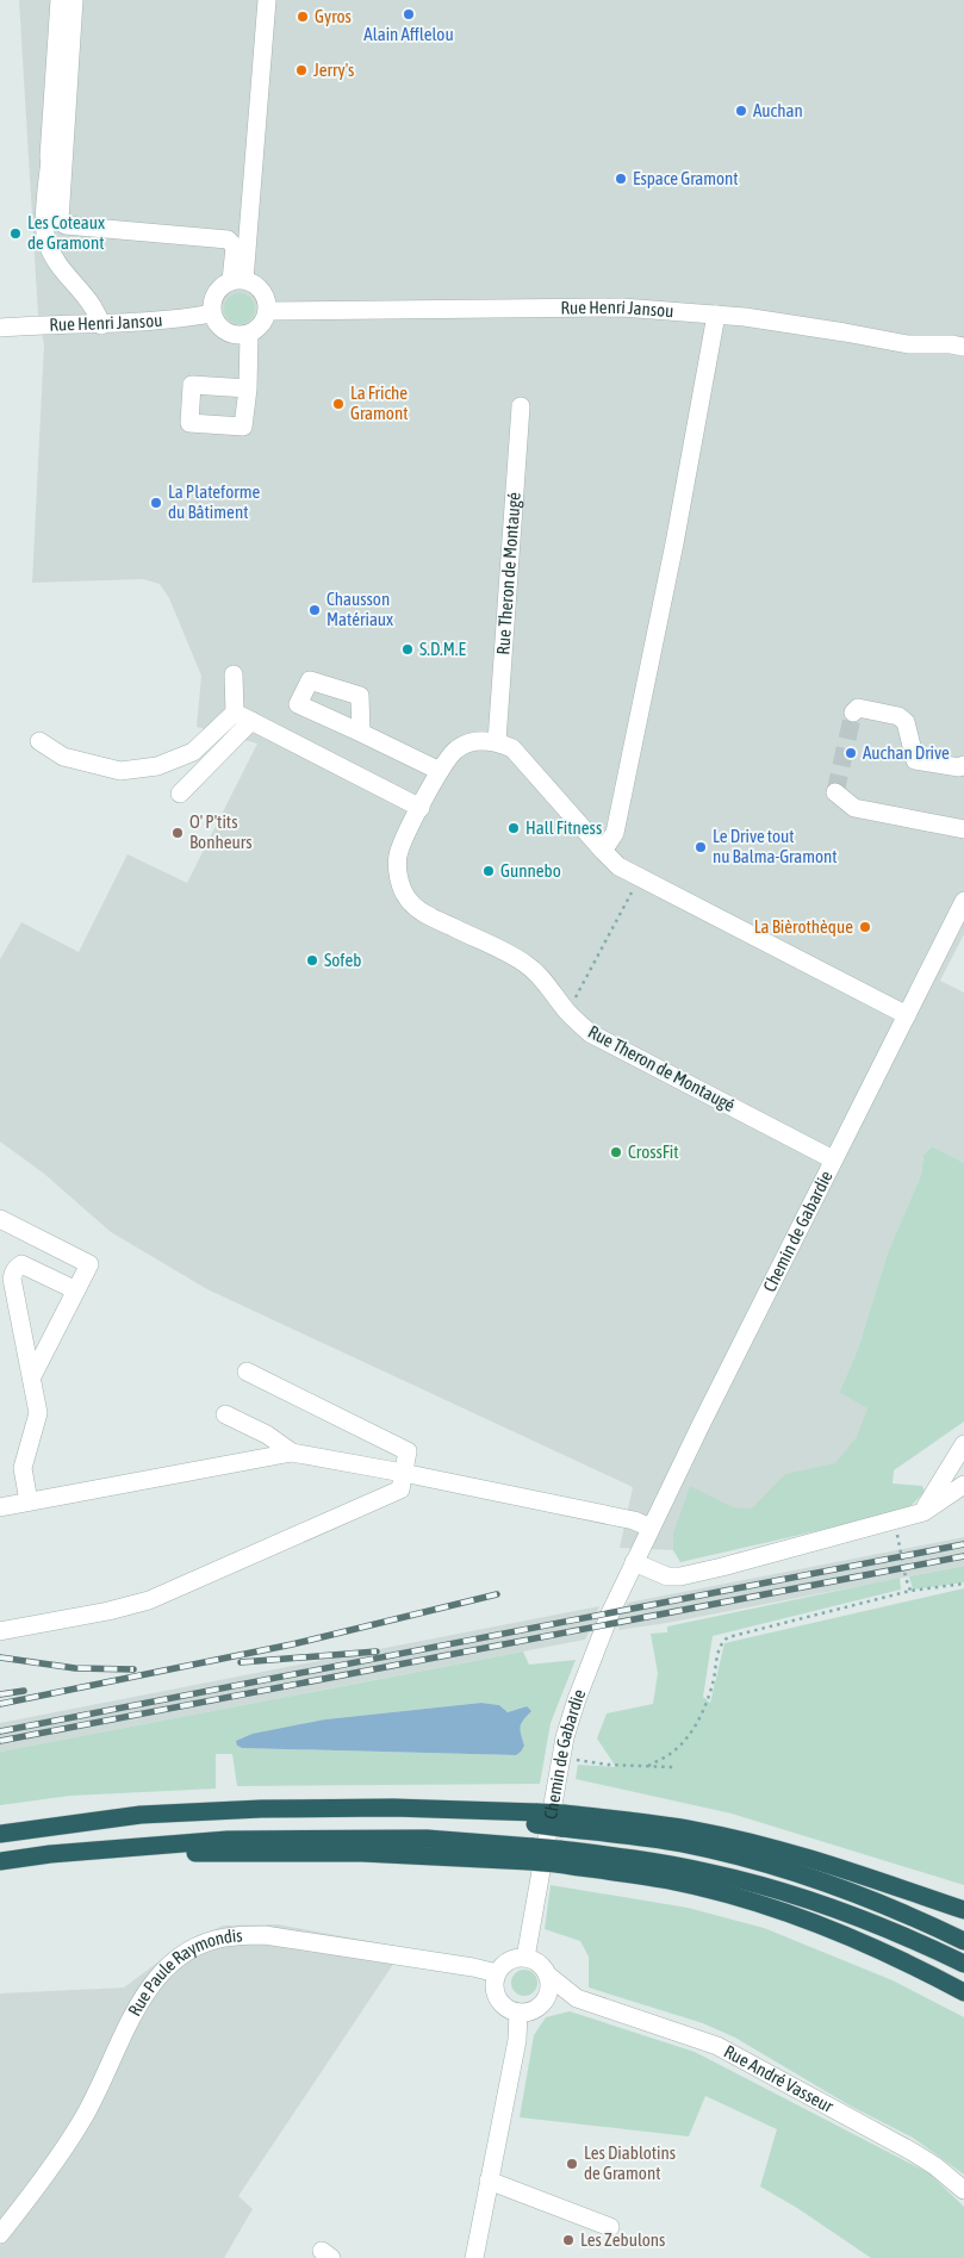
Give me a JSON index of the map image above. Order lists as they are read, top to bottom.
{
  "streets": {
    "street": [
      "Rue Henri Jansou",
      "Rue Theron de Montaugé",
      "Chemin de Gabardie",
      "Rue Paule Raymondis",
      "Rue André Vasseur"
    ]
  },
  "crossings": [
    ["Rue Theron de Montaugé", "Chemin de Gabardie"],
    ["Chemin de Gabardie", "Rue Paule Raymondis"],
    ["Chemin de Gabardie", "Rue André Vasseur"],
    ["Rue Paule Raymondis", "Rue André Vasseur"]
  ],
  "places": [
    "Alain Afflelou",
    "Gyros",
    "Jerry's",
    "Auchan",
    "Espace Gramont",
    "Les Coteaux de Gramont",
    "La Friche Gramont",
    "La Plateforme du Bâtiment",
    "Chausson Matériaux",
    "S.D.M.E",
    "Auchan Drive",
    "Hall Fitness",
    "O' P'tits Bonheurs",
    "Le Drive tout nu Balma-Gramont",
    "Gunnebo",
    "La Bièrothèque",
    "Sofeb",
    "CrossFit",
    "Les Diablotins de Gramont",
    "Les Zebulons"
  ]
}
